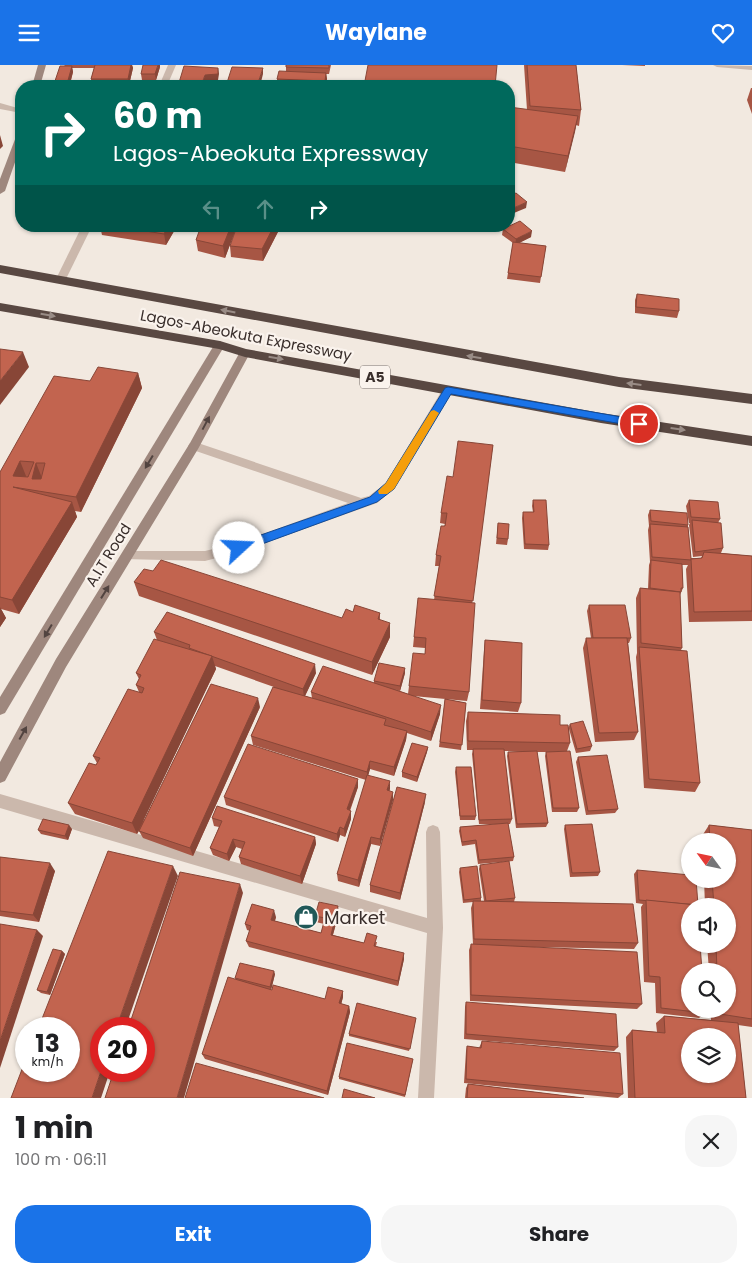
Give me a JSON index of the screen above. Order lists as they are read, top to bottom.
{
  "streets": {
    "highway": ["Lagos-Abeokuta Expressway", "A5"],
    "street": ["A.I.T Road"]
  },
  "crossings": [
    ["Lagos-Abeokuta Expressway", "A.I.T Road"]
  ],
  "places": {
    "shop": ["Market"]
  },
  "north": "top left",
  "page": {
    "header": "Waylane",
    "turn": ["60 m", "Lagos-Abeokuta Expressway"],
    "speed": "13 km/h",
    "limit": "20",
    "heading": ["1 min", "100 m · 06:11"],
    "buttons": ["Exit", "Share"]
  }
}
